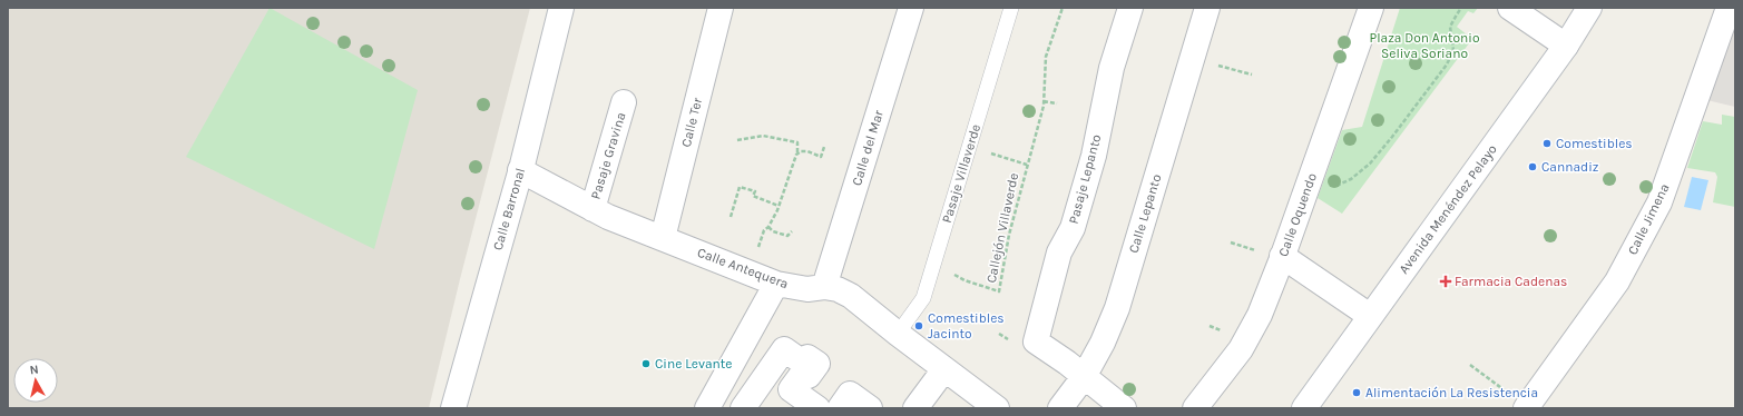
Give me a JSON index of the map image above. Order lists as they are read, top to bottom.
{
  "streets": {
    "street": [
      "Calle Ter",
      "Calle del Mar",
      "Pasaje Gravina",
      "Pasaje Lepanto",
      "Calle Barronal",
      "Avenida Menéndez Pelayo",
      "Calle Lepanto",
      "Calle Oquendo",
      "Calle Jimena",
      "Calle Antequera"
    ],
    "lane": ["Pasaje Villaverde"],
    "path": ["Callejón Villaverde"]
  },
  "crossings": [
    ["Calle Ter", "Calle Antequera"],
    ["Calle del Mar", "Calle Antequera"],
    ["Pasaje Gravina", "Calle Antequera"],
    ["Pasaje Villaverde", "Callejón Villaverde"],
    ["Pasaje Villaverde", "Calle Antequera"],
    ["Pasaje Lepanto", "Calle Lepanto"],
    ["Calle Barronal", "Calle Antequera"]
  ],
  "parks": ["Plaza Don Antonio Seliva Soriano"],
  "places": {
    "other": [
      "Comestibles",
      "Cannadiz",
      "Comestibles Jacinto",
      "Cine Levante",
      "Alimentación La Resistencia"
    ],
    "health": ["Farmacia Cadenas"]
  },
  "north": "top"
}
